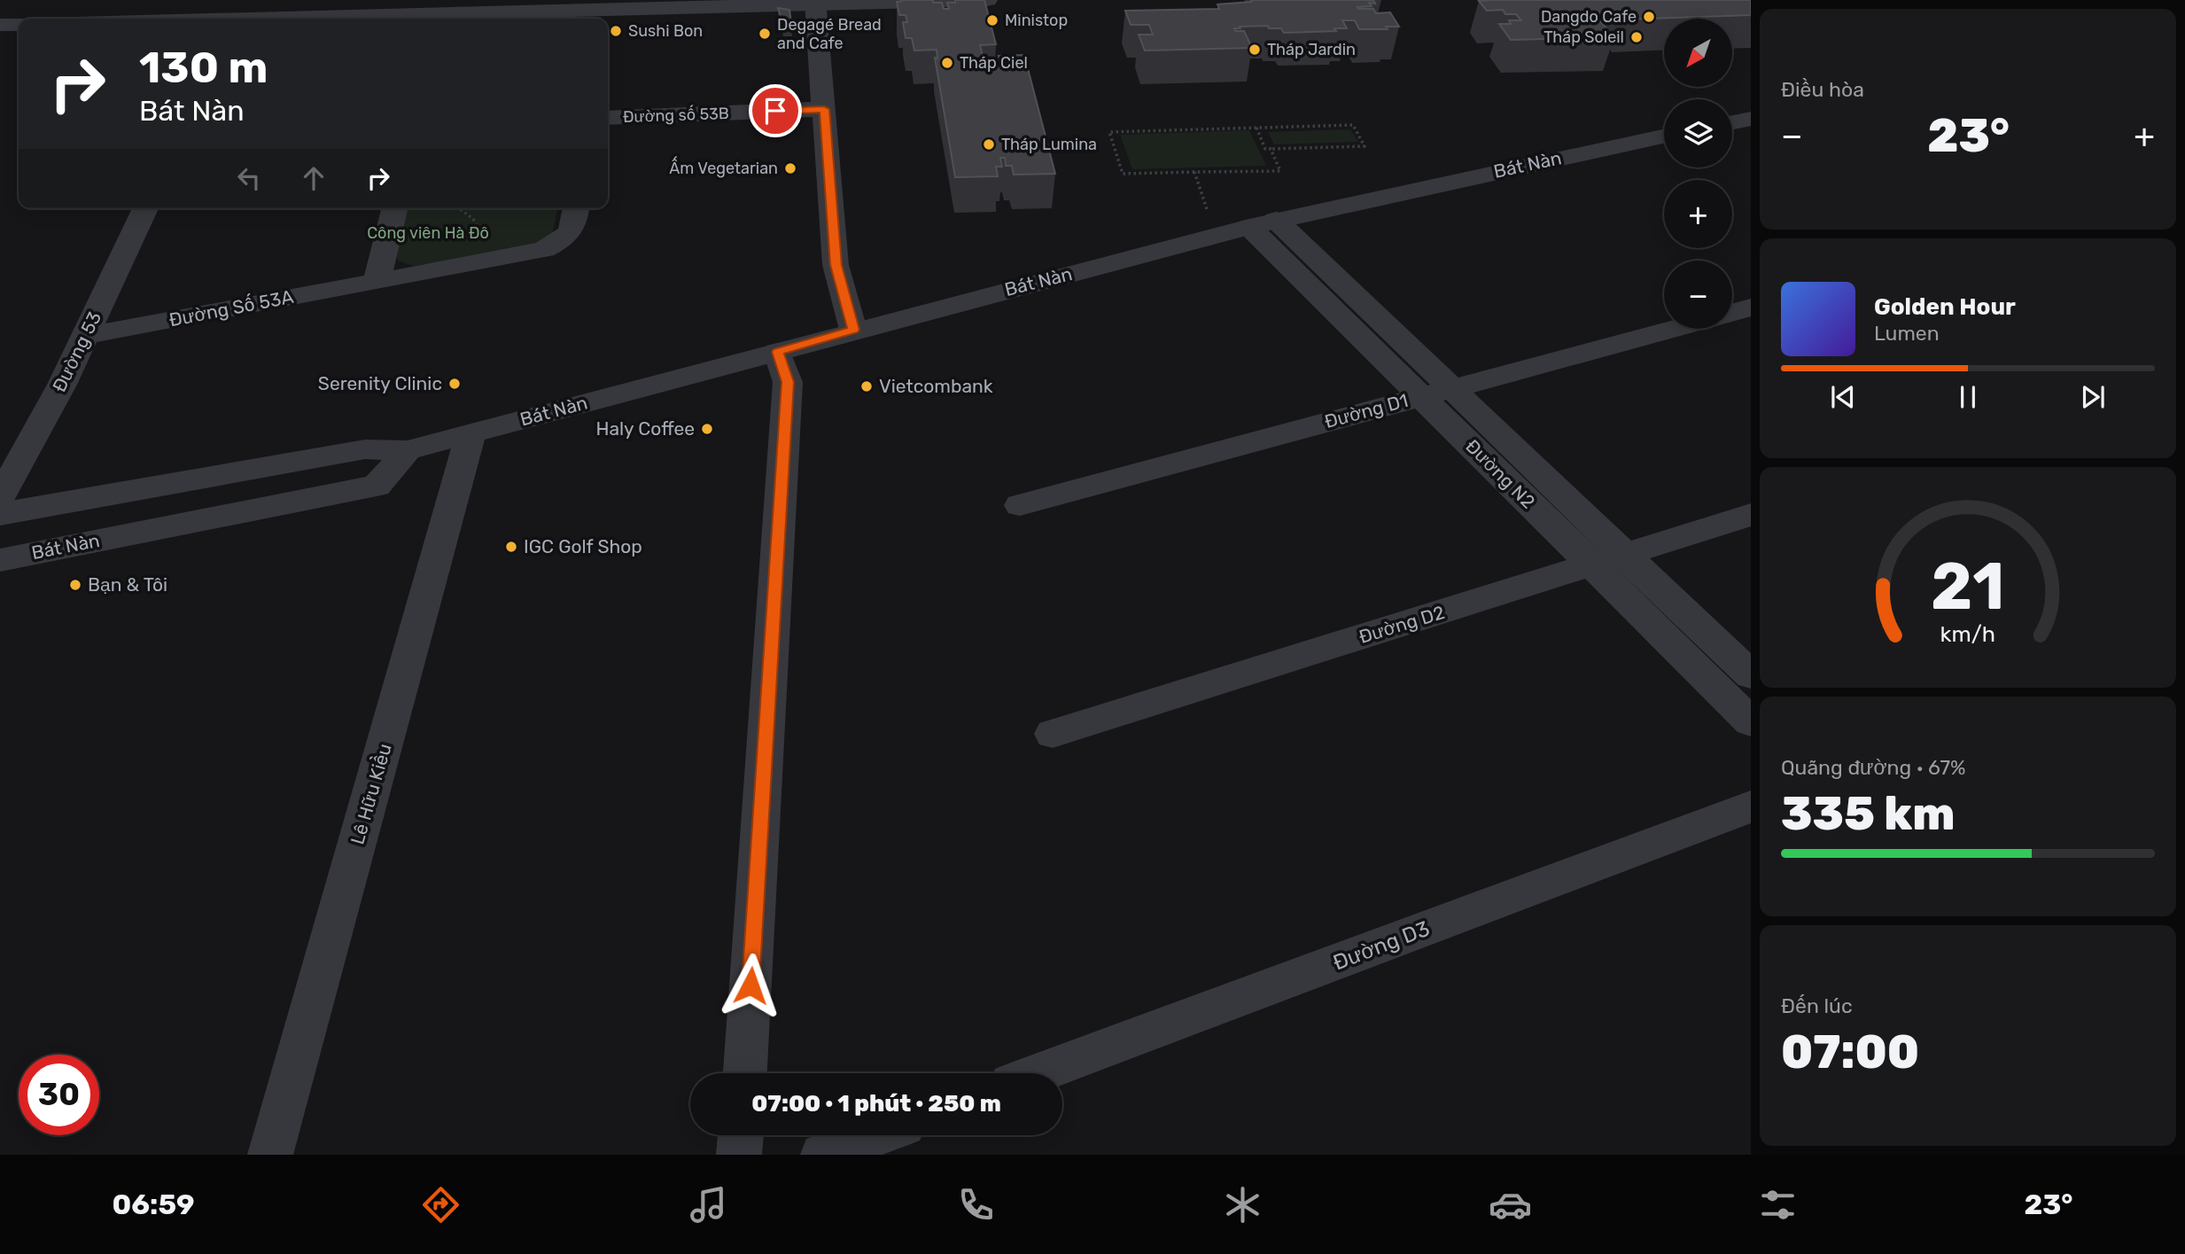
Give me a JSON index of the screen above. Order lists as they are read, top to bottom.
{
  "streets": {
    "street": [
      "Đường số 53B",
      "Bát Nàn",
      "Đường Số 53A",
      "Đường 53",
      "Đường D1",
      "Đường N2",
      "Đường D2",
      "Lê Hữu Kiều",
      "Đường D3"
    ]
  },
  "crossings": [
    ["Bát Nàn", "Đường N2"],
    ["Bát Nàn", "Lê Hữu Kiều"],
    ["Đường Số 53A", "Đường 53"],
    ["Đường D1", "Đường N2"],
    ["Đường N2", "Đường D2"]
  ],
  "parks": ["Công viên Hà Đô"],
  "places": [
    "Dangdo Cafe",
    "Ministop",
    "Sushi Bon",
    "Degagé Bread and Cafe",
    "Tháp Soleil",
    "Tháp Jardin",
    "Tháp Ciel",
    "Tháp Lumina",
    "Ấm Vegetarian",
    "Serenity Clinic",
    "Vietcombank",
    "Haly Coffee",
    "IGC Golf Shop",
    "Bạn & Tôi"
  ],
  "north": "bottom left",
  "page": {
    "tile": [
      "Điều hòa",
      ["Quãng đường · 67%", "335 km"],
      ["Đến lúc", "07:00"]
    ],
    "map_buttons": ["+", "−"],
    "turn": ["130 m", "Bát Nàn"],
    "heat": ["−", "23°", "+"],
    "song": ["Golden Hour", "Lumen"],
    "limit": "30",
    "trip": "07:00 · 1 phút · 250 m",
    "tabs": ["06:59", "23°"],
    "gauge": ["21", "km/h"]
  }
}
